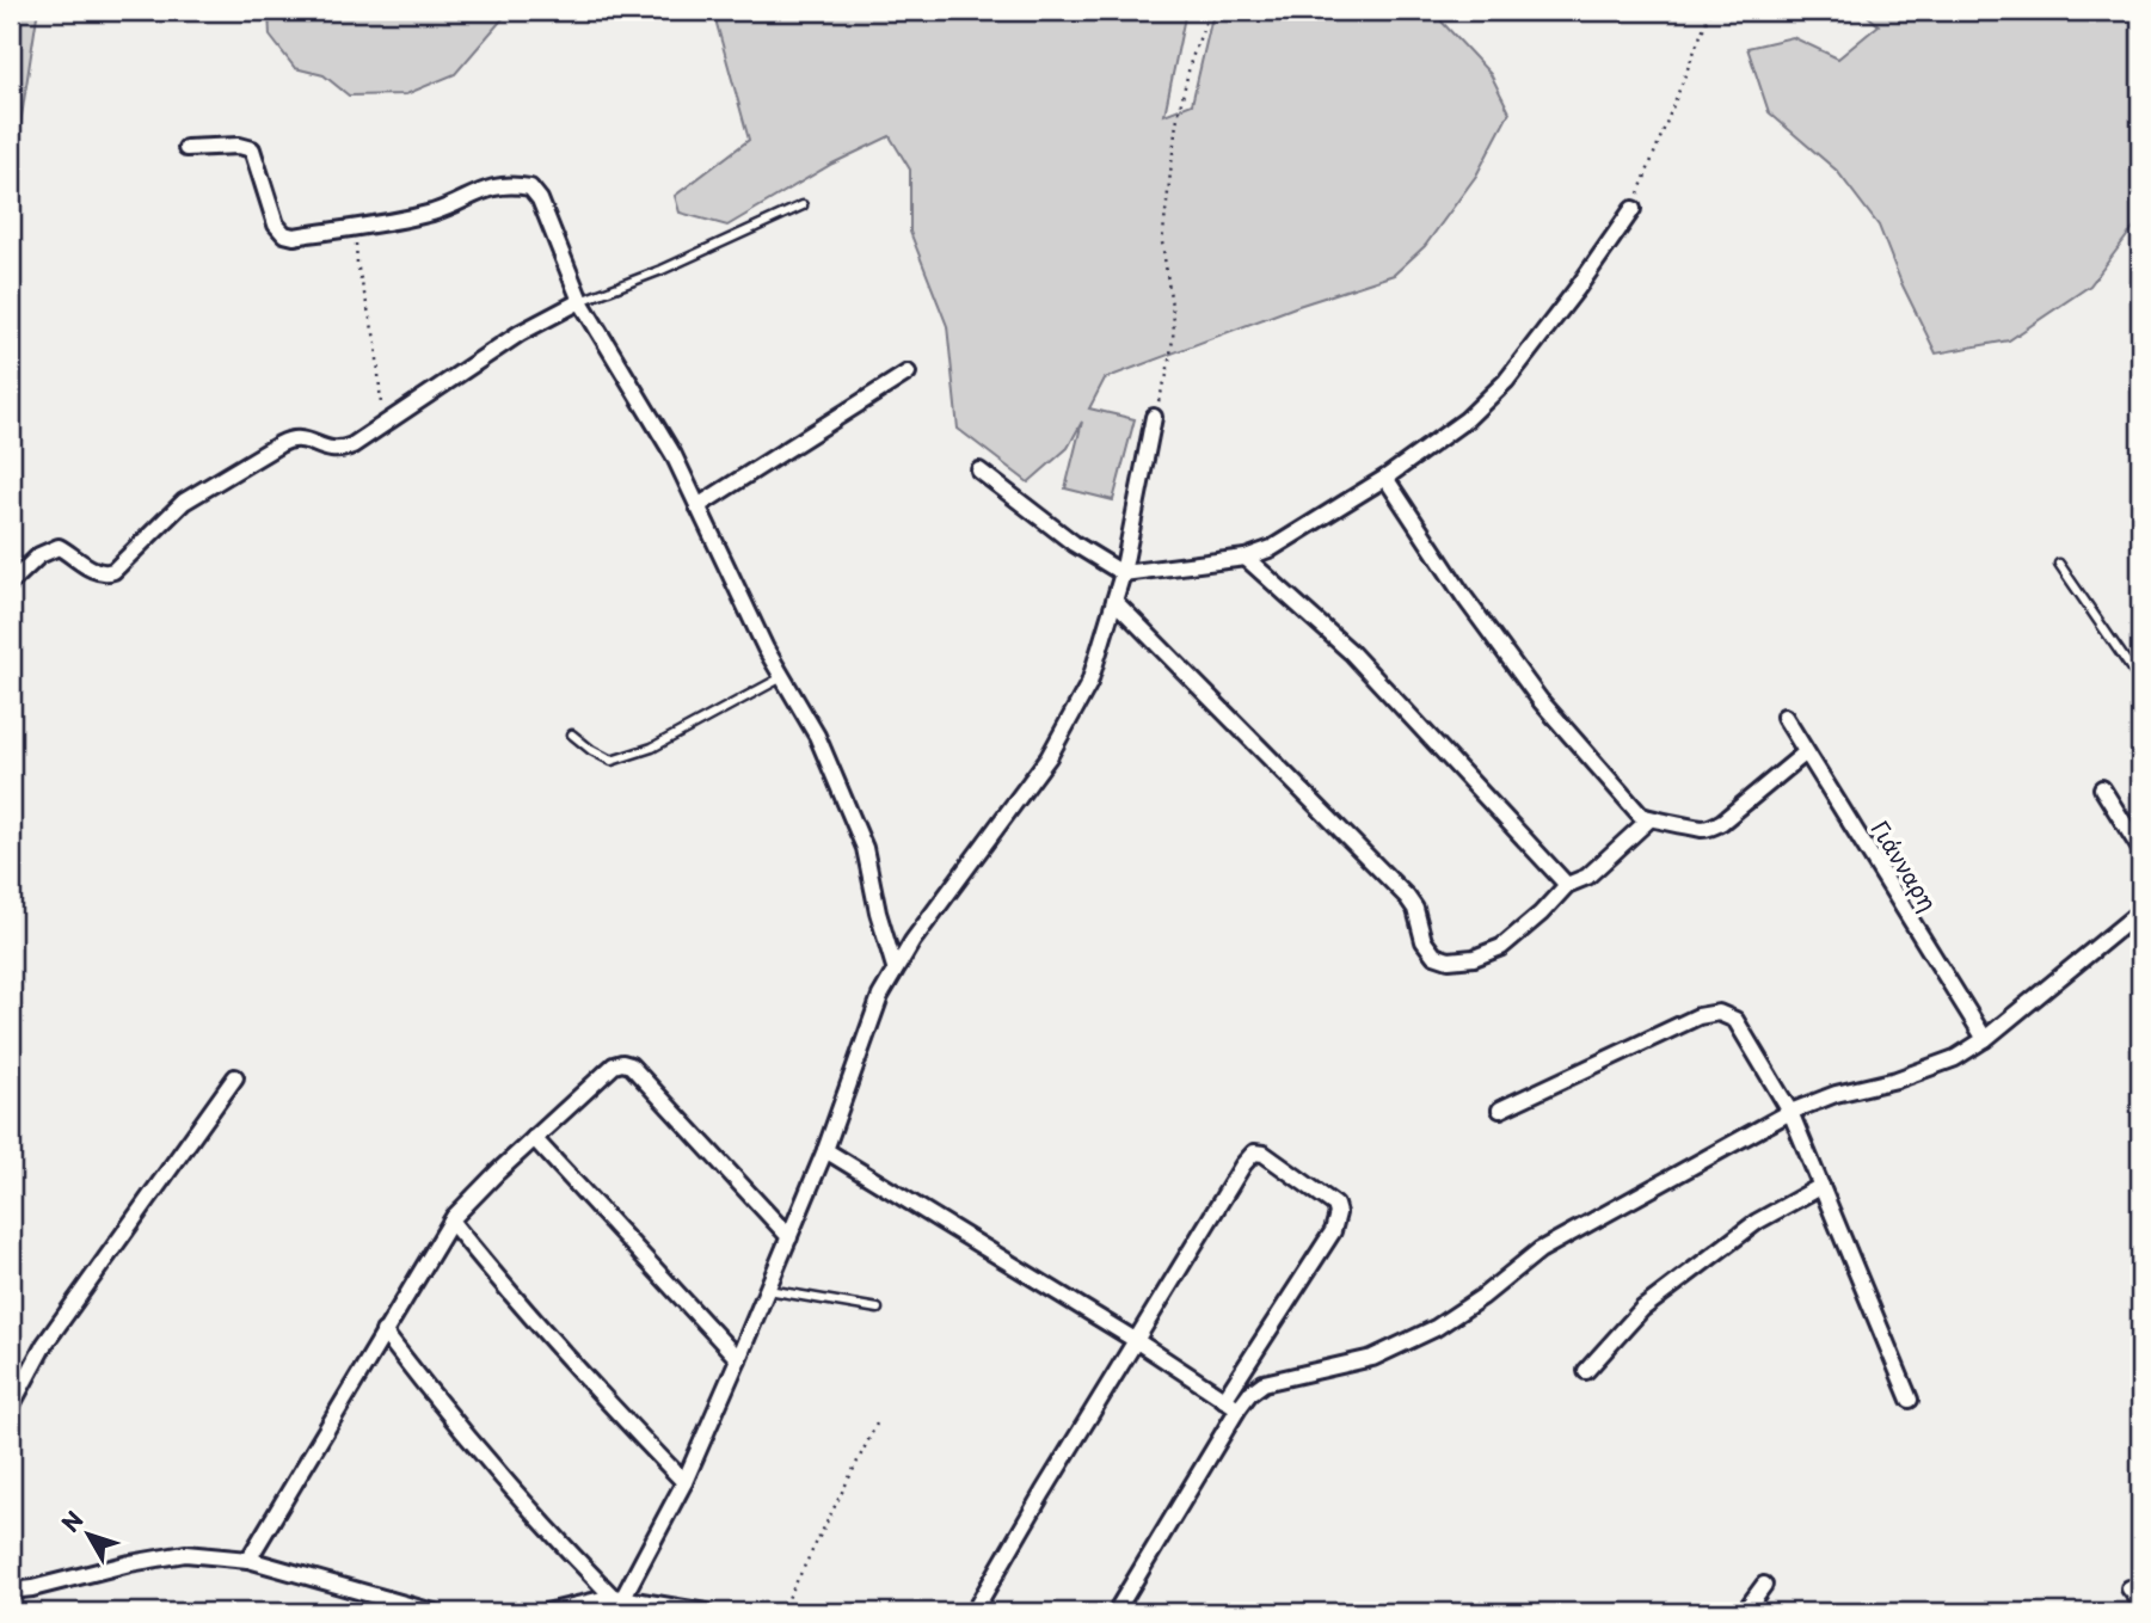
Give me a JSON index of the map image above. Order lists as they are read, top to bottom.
{
  "streets": {
    "street": ["Γιάνναρη"]
  },
  "north": "top left"
}
